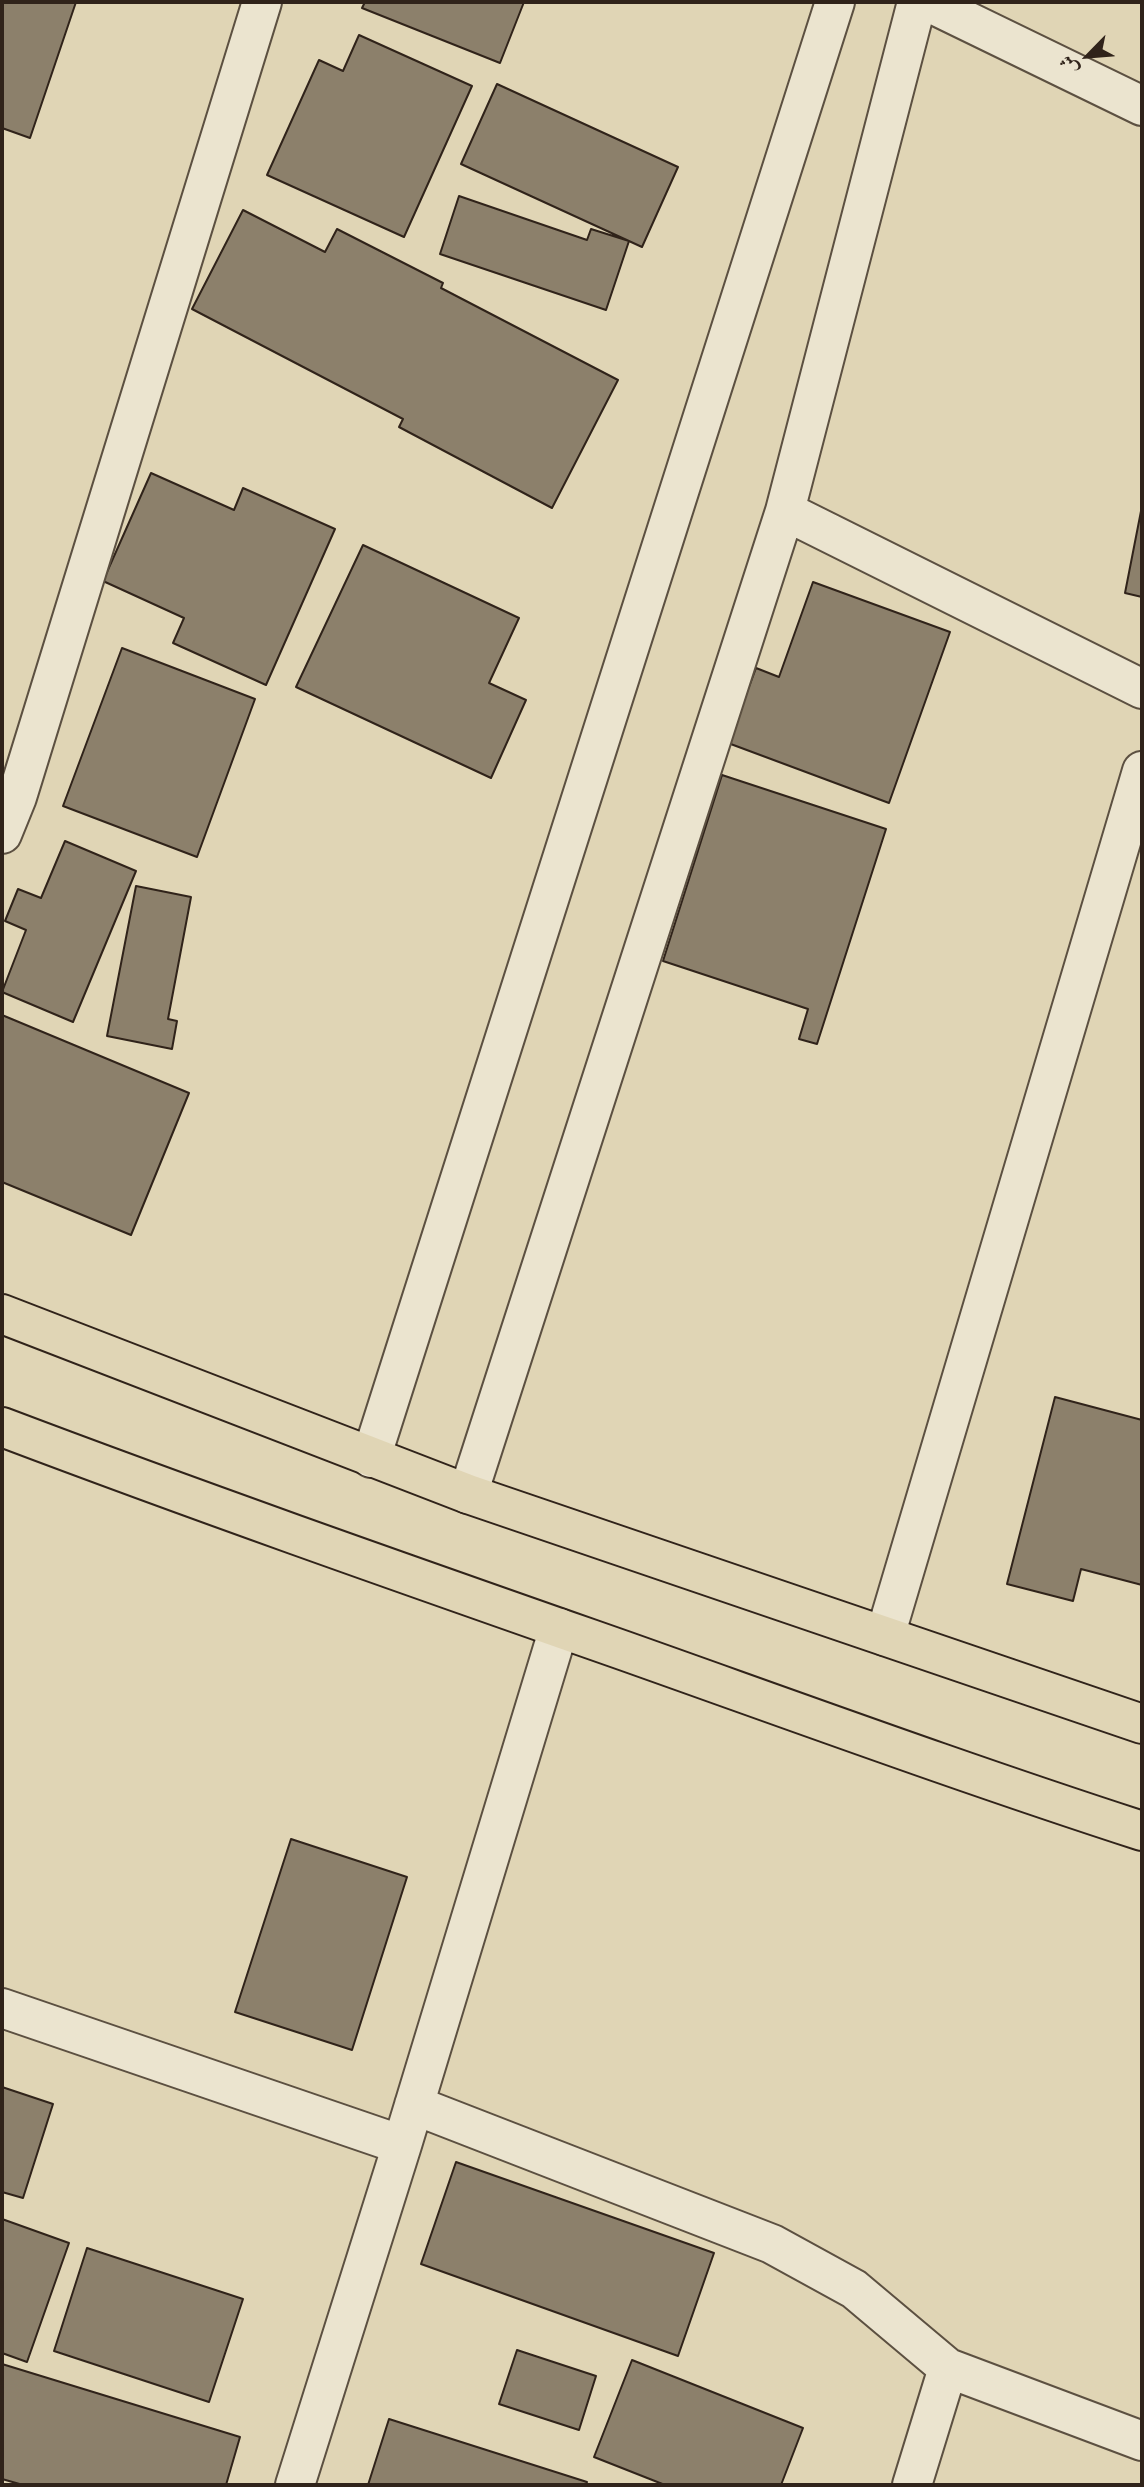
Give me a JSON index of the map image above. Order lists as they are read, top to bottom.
{
  "north": "bottom left"
}
